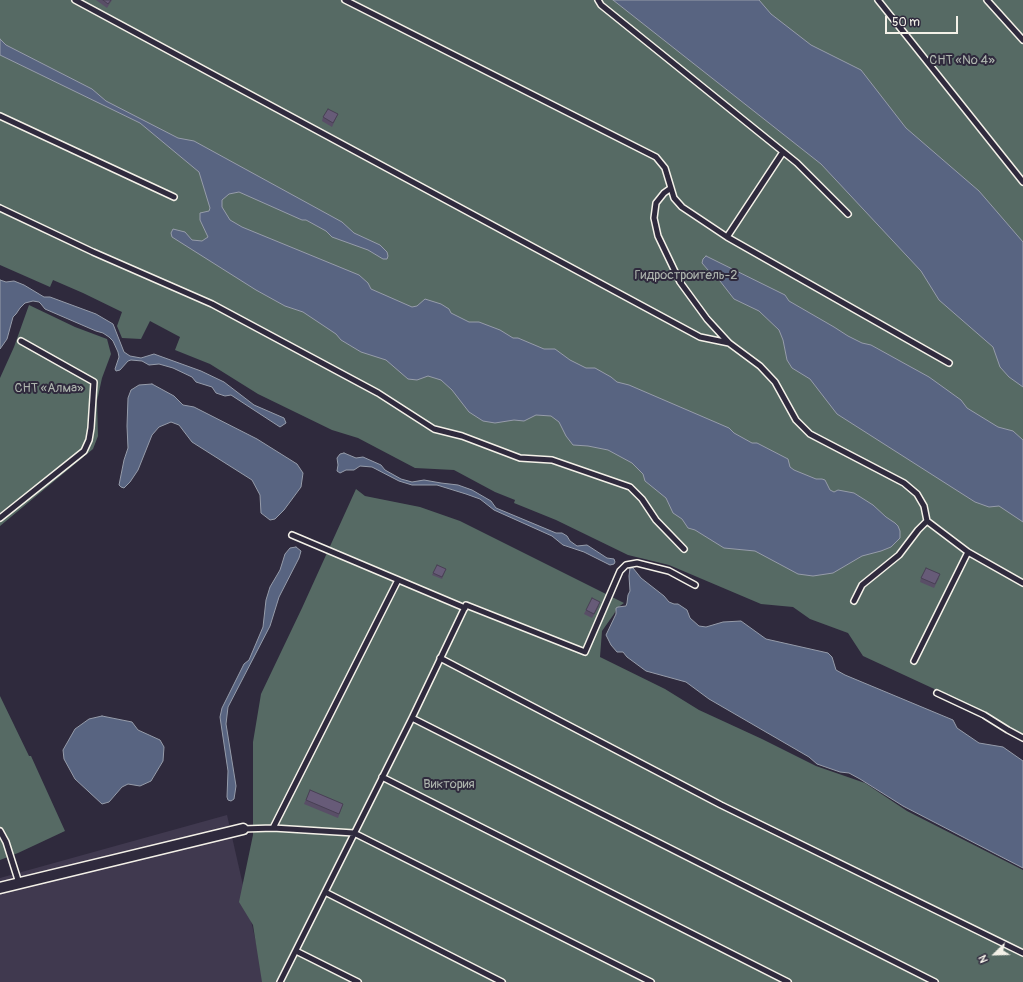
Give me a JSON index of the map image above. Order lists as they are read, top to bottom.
{
  "parks": [
    "СНТ «№ 4»",
    "Гидростроитель-2",
    "СНТ «Алма»",
    "Виктория"
  ],
  "scale_bar": "50 m",
  "north": "bottom left"
}
